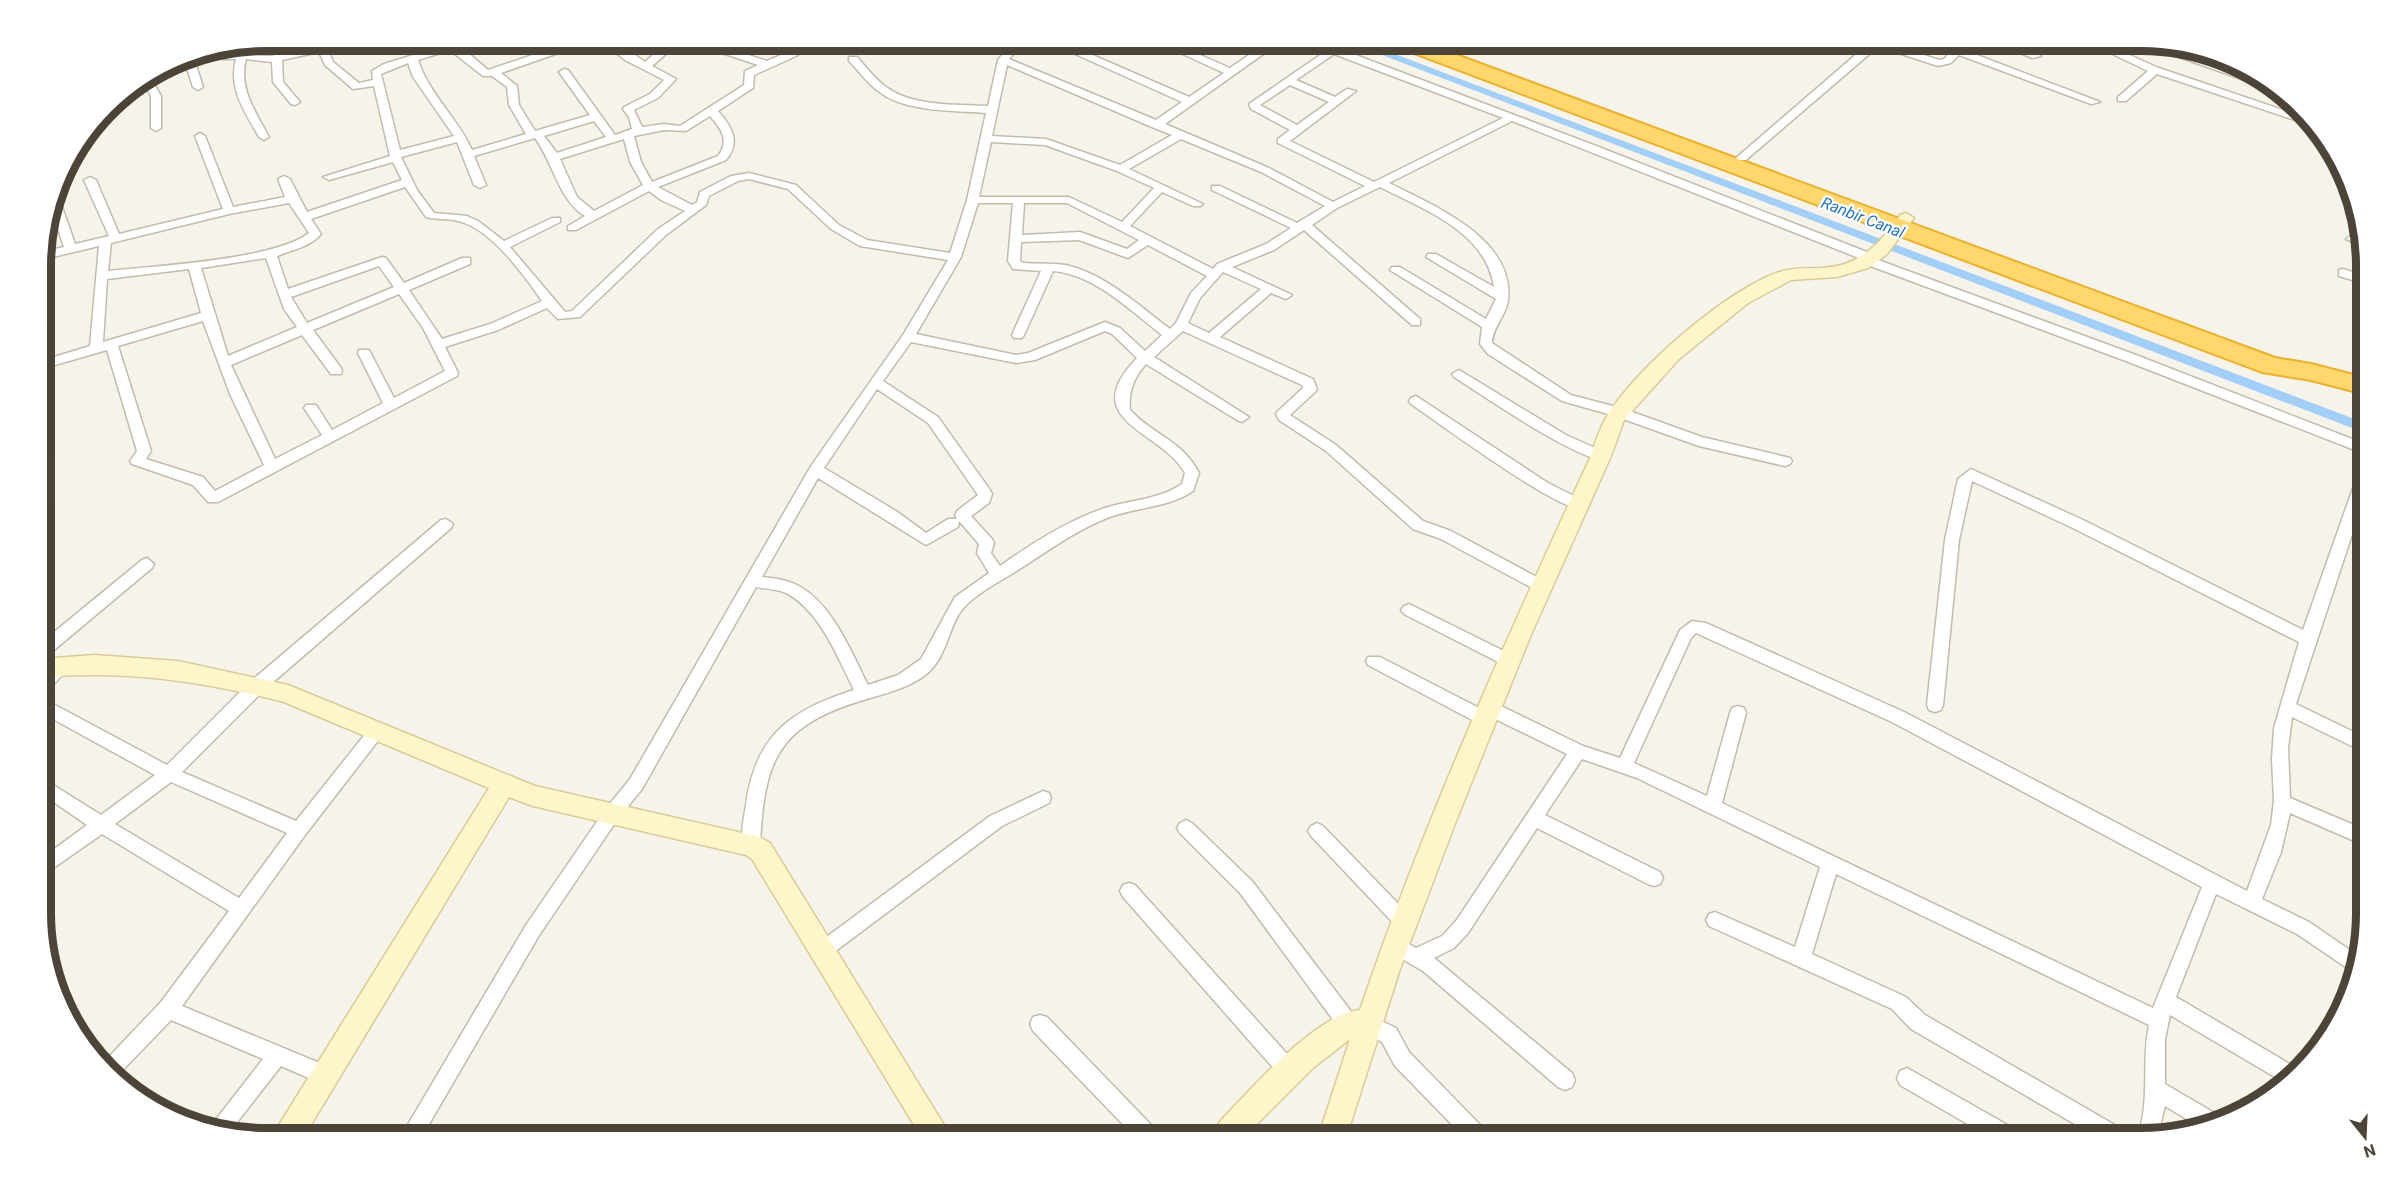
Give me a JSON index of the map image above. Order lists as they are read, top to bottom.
{
  "water": ["Ranbir Canal"],
  "north": "bottom"
}
